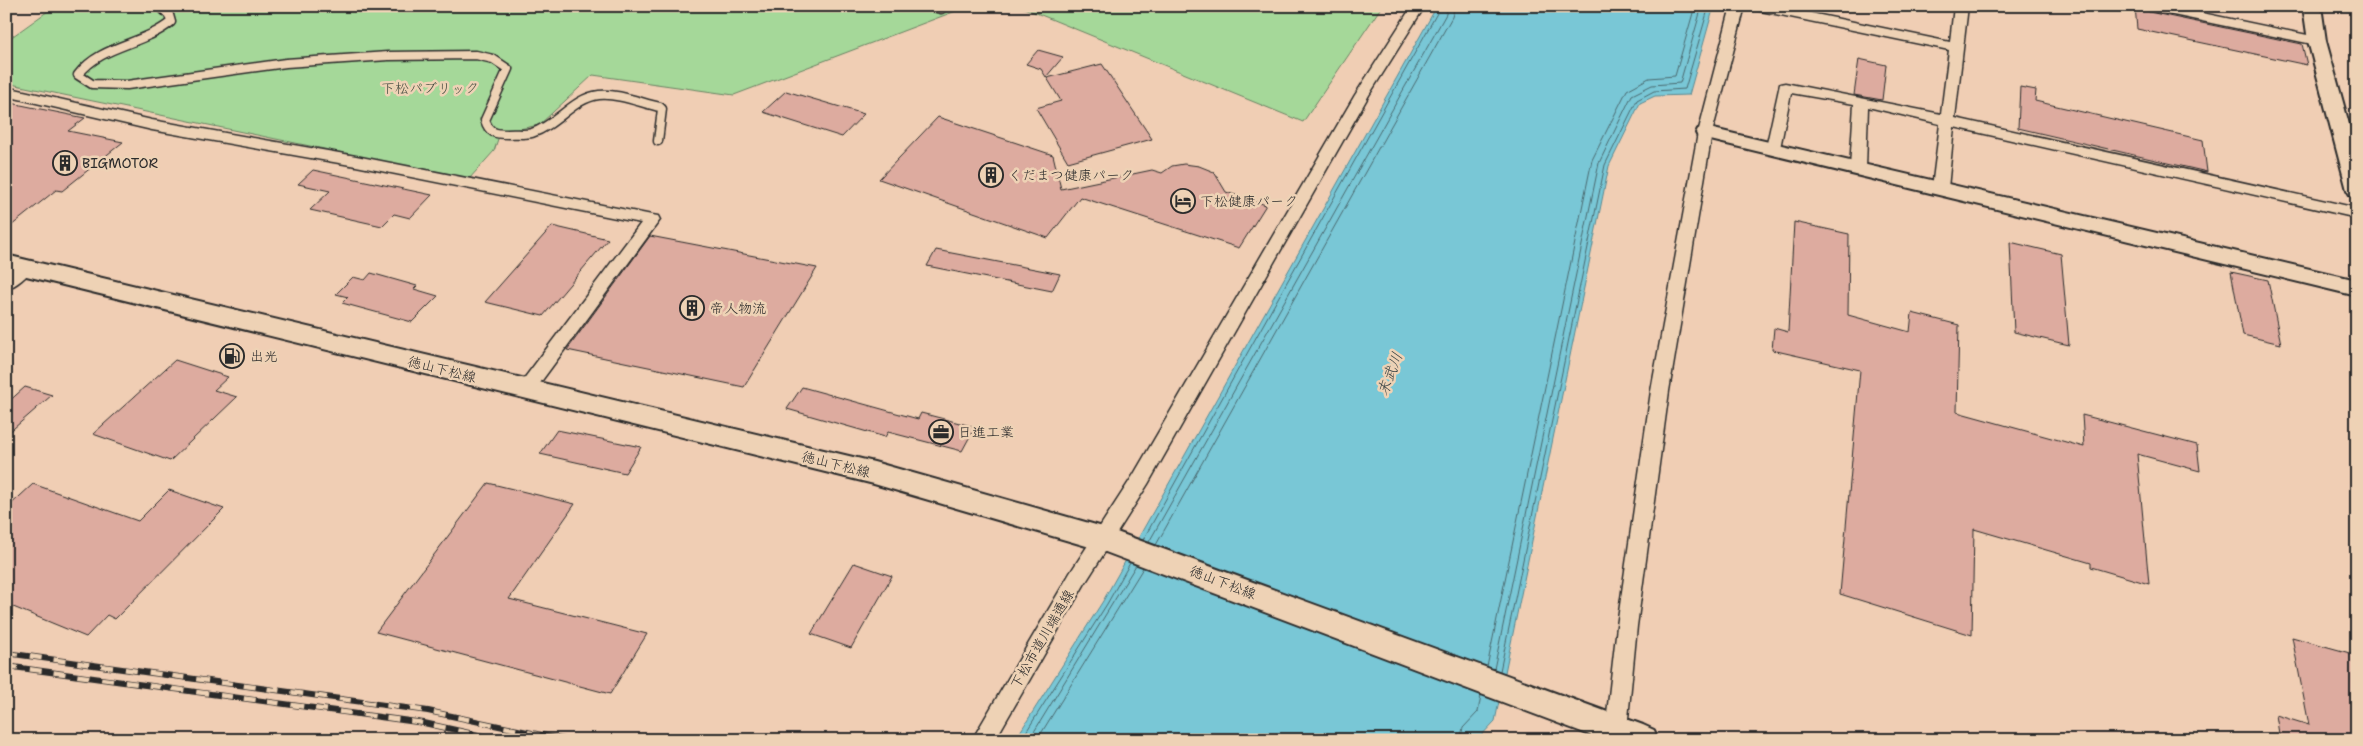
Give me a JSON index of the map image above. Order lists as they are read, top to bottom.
{
  "streets": {
    "main road": ["徳山下松線"],
    "street": ["下松市道川端通線"]
  },
  "crossings": [
    ["徳山下松線", "下松市道川端通線"]
  ],
  "water": ["末武川"],
  "parks": ["下松パブリック"],
  "places": {
    "building": ["BIGMOTOR", "くだまつ健康パーク", "帝人物流"],
    "hotel": ["下松健康パーク"],
    "fuel station": ["出光"],
    "office": ["日進工業"]
  }
}
